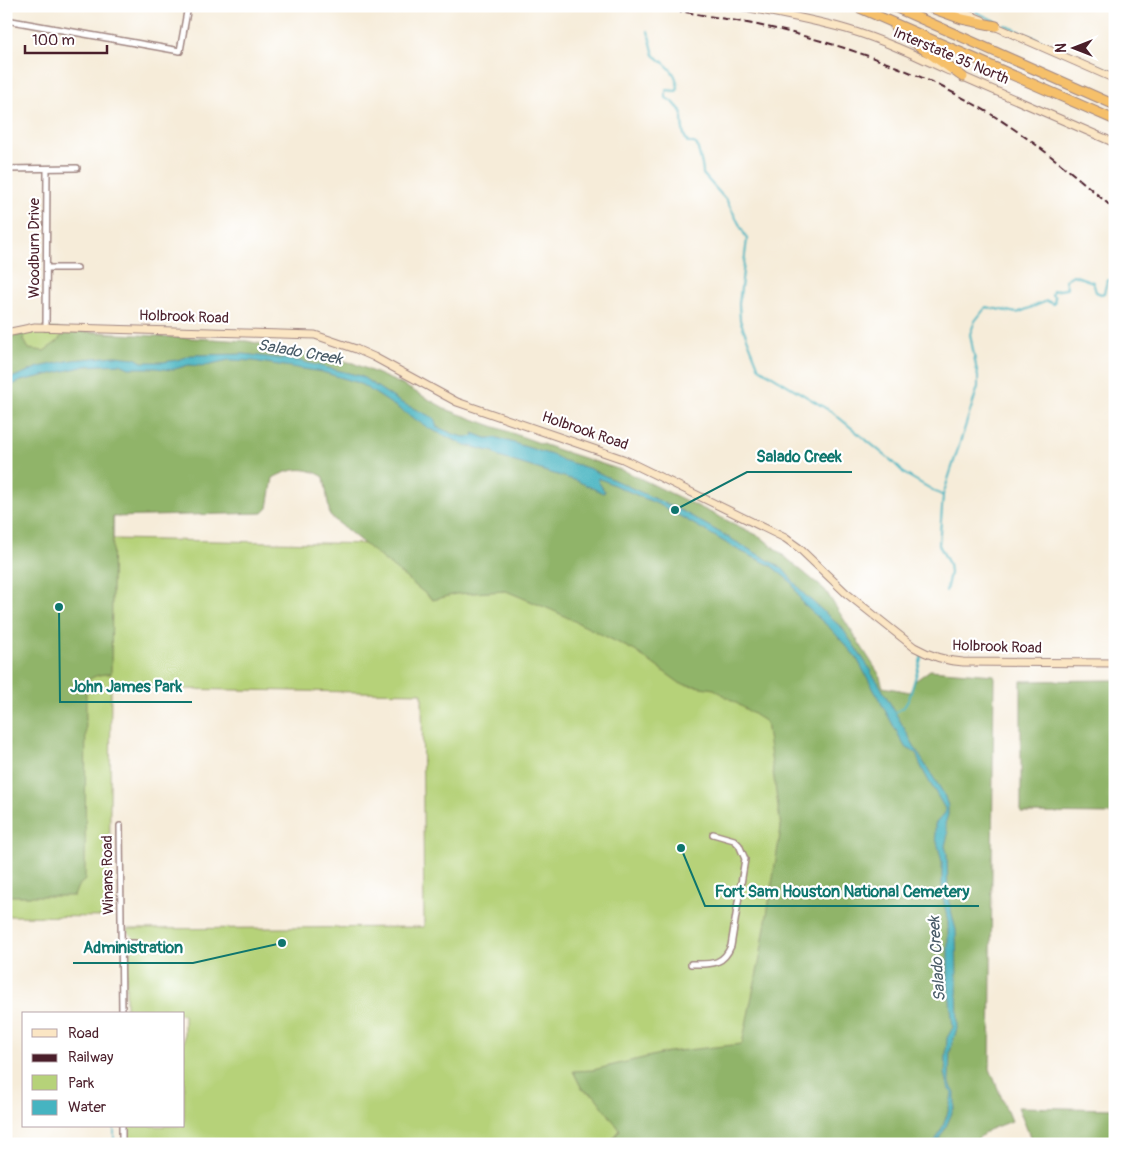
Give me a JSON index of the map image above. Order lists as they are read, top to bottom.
{
  "streets": {
    "street": [
      "Interstate 35 North",
      "Woodburn Drive",
      "Holbrook Road",
      "Winans Road"
    ]
  },
  "crossings": [
    ["Woodburn Drive", "Holbrook Road"]
  ],
  "water": ["Salado Creek"],
  "places": [
    "Salado Creek",
    "John James Park",
    "Fort Sam Houston National Cemetery",
    "Administration"
  ],
  "legend": [
    "Road",
    "Railway",
    "Park",
    "Water"
  ],
  "scale_bar": "100 m",
  "north": "left"
}
